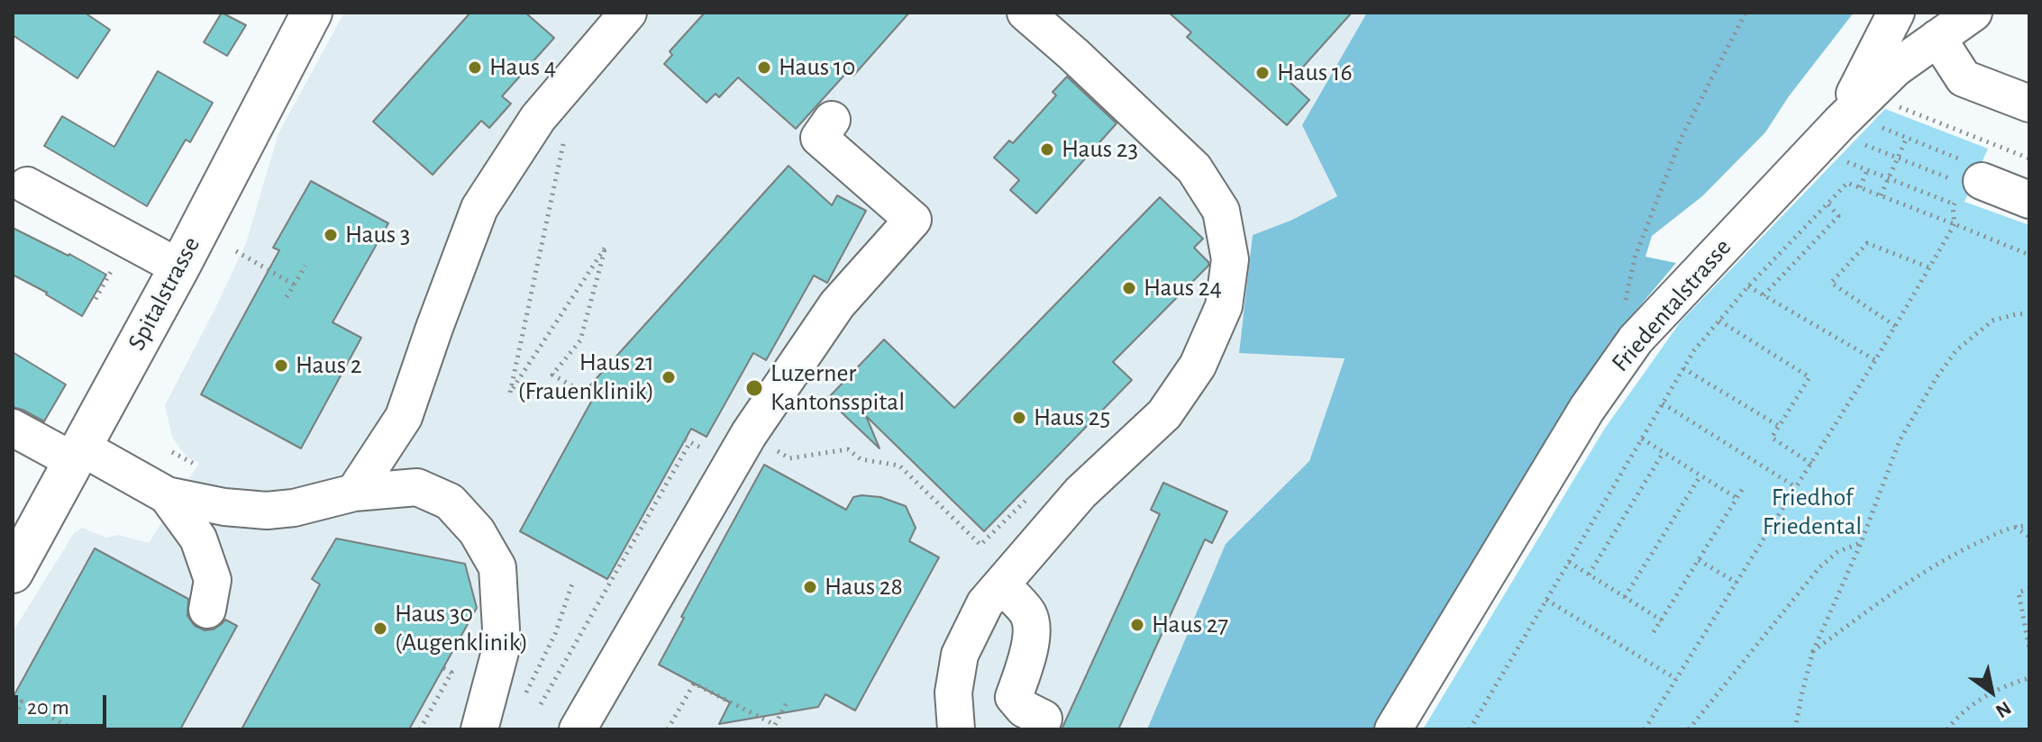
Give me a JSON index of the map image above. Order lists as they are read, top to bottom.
{
  "streets": {
    "main road": ["Spitalstrasse"],
    "street": ["Friedentalstrasse"]
  },
  "parks": ["Friedhof Friedental"],
  "places": [
    "Haus 4",
    "Haus 10",
    "Haus 16",
    "Haus 23",
    "Haus 3",
    "Haus 24",
    "Haus 2",
    "Haus 21 (Frauenklinik)",
    "Luzerner Kantonsspital",
    "Haus 25",
    "Haus 28",
    "Haus 27",
    "Haus 30 (Augenklinik)"
  ],
  "scale_bar": "20 m",
  "north": "bottom right"
}
